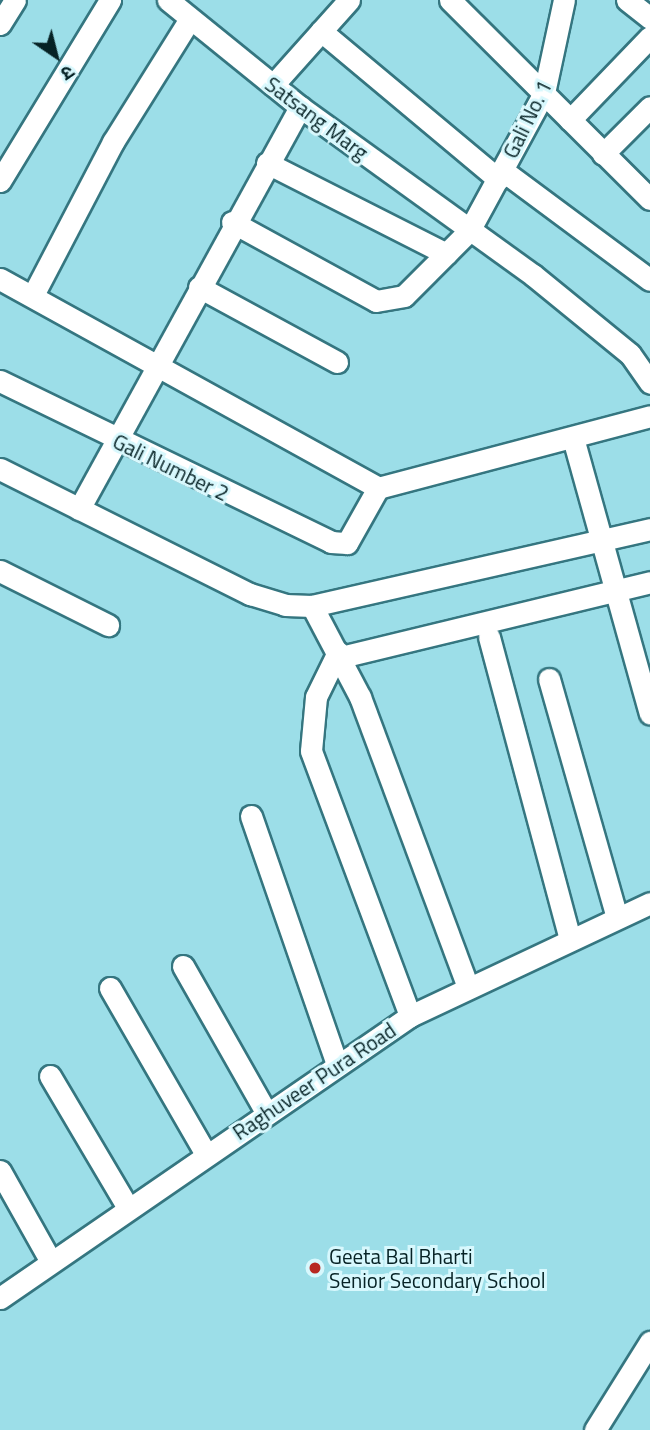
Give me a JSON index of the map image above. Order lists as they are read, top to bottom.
{
  "streets": {
    "street": [
      "Satsang Marg",
      "Gali No. 1",
      "Gali Number 2",
      "Raghuveer Pura Road"
    ]
  },
  "crossings": [
    ["Satsang Marg", "Gali No. 1"]
  ],
  "places": ["Geeta Bal Bharti Senior Secondary School"],
  "north": "bottom right"
}
